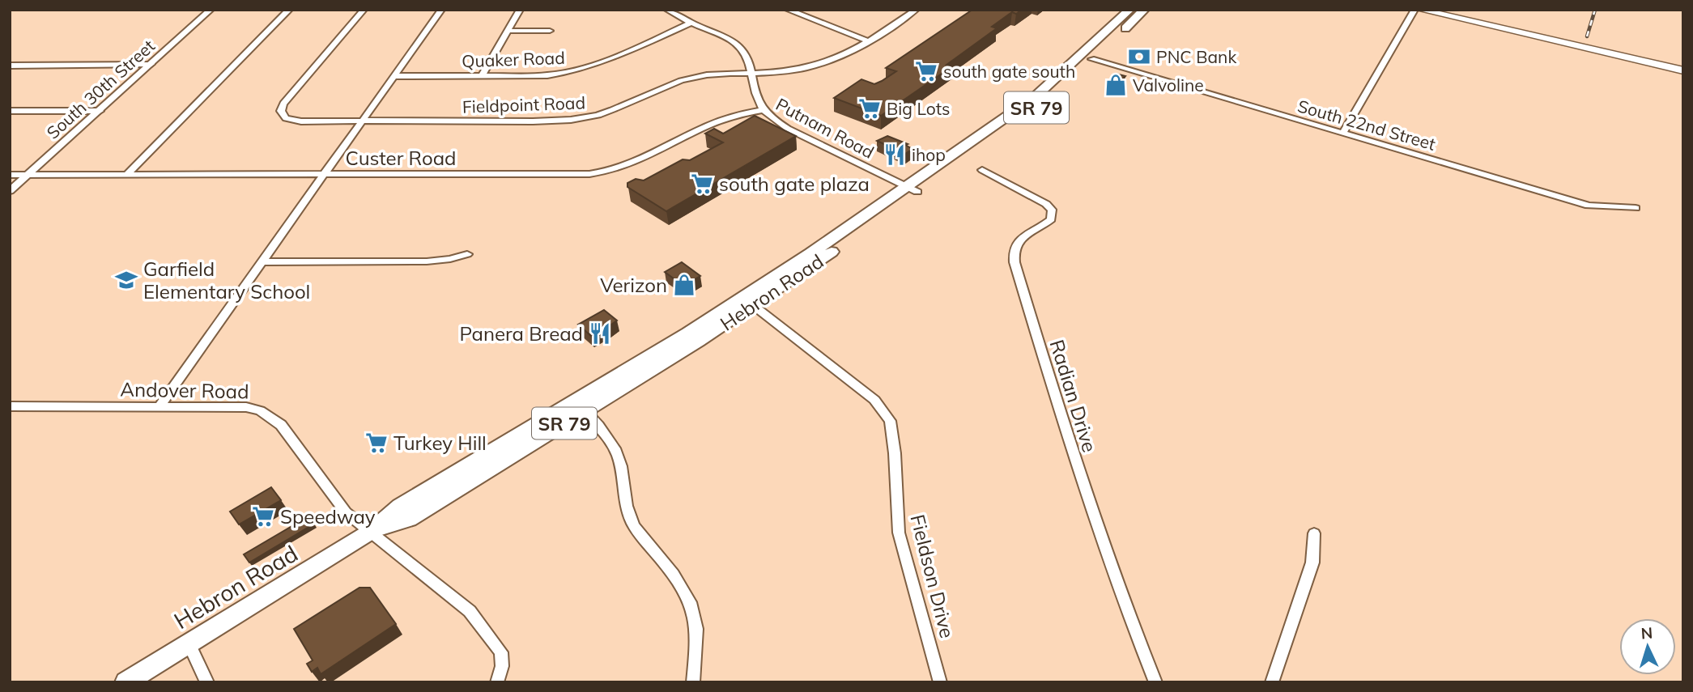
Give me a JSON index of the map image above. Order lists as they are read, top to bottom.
{
  "streets": {
    "highway": ["SR 79", "Hebron Road"],
    "street": [
      "Quaker Road",
      "South 30th Street",
      "Fieldpoint Road",
      "South 22nd Street",
      "Putnam Road",
      "Custer Road",
      "Andover Road",
      "Radian Drive",
      "Fieldson Drive"
    ]
  },
  "crossings": [
    ["Quaker Road", "Putnam Road"],
    ["South 30th Street", "Custer Road"],
    ["Fieldpoint Road", "Putnam Road"],
    ["South 22nd Street", "Hebron Road"],
    ["Putnam Road", "Custer Road"],
    ["Putnam Road", "Hebron Road"],
    ["Hebron Road", "Andover Road"],
    ["Hebron Road", "Fieldson Drive"]
  ],
  "places": {
    "bank": ["PNC Bank"],
    "supermarket": [
      "south gate south",
      "Big Lots",
      "south gate plaza",
      "Turkey Hill",
      "Speedway"
    ],
    "shop": ["Valvoline", "Verizon"],
    "restaurant": ["ihop", "Panera Bread"],
    "school or university": ["Garfield Elementary School"]
  },
  "north": "top"
}
